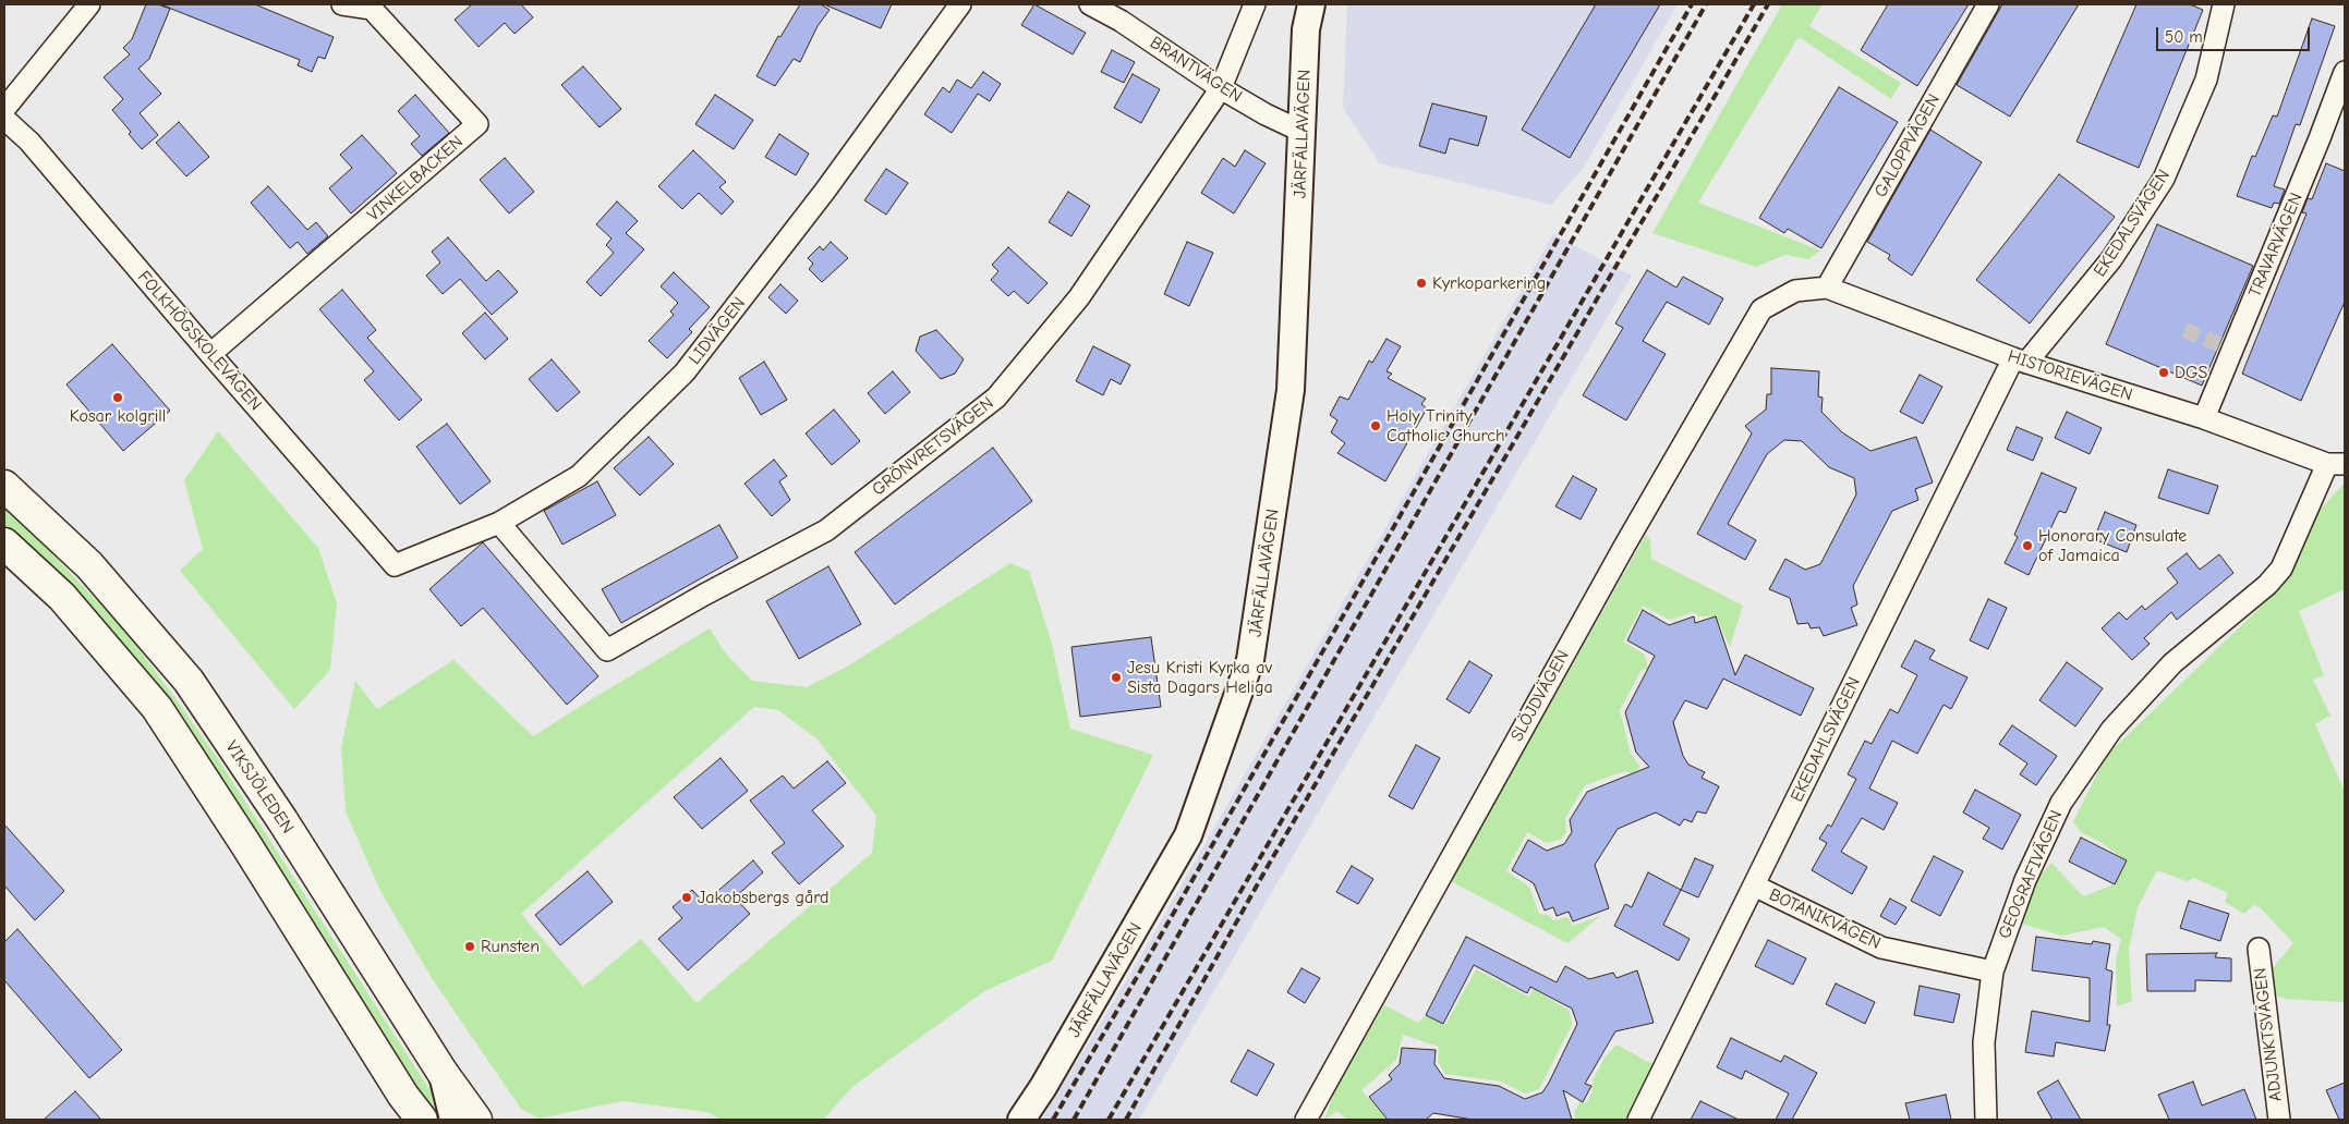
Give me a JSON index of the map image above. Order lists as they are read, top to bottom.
{
  "streets": {
    "main road": ["VIKSJÖLEDEN"],
    "street": [
      "BRANTVÄGEN",
      "JÄRFÄLLAVÄGEN",
      "GALOPPVÄGEN",
      "VINKELBACKEN",
      "EKEDALSVÄGEN",
      "TRAVARVÄGEN",
      "LIDVÄGEN",
      "FOLKHÖGSKOLEVÄGEN",
      "HISTORIEVÄGEN",
      "GRÖNVRETSVÄGEN",
      "SLÖJDVÄGEN",
      "EKEDAHLSVÄGEN",
      "GEOGRAFIVÄGEN",
      "BOTANIKVÄGEN",
      "ADJUNKTSVÄGEN"
    ]
  },
  "crossings": [
    ["BRANTVÄGEN", "JÄRFÄLLAVÄGEN"],
    ["BRANTVÄGEN", "GRÖNVRETSVÄGEN"],
    ["GALOPPVÄGEN", "HISTORIEVÄGEN"],
    ["VINKELBACKEN", "FOLKHÖGSKOLEVÄGEN"],
    ["EKEDALSVÄGEN", "HISTORIEVÄGEN"],
    ["EKEDALSVÄGEN", "EKEDAHLSVÄGEN"],
    ["TRAVARVÄGEN", "HISTORIEVÄGEN"],
    ["LIDVÄGEN", "FOLKHÖGSKOLEVÄGEN"],
    ["LIDVÄGEN", "GRÖNVRETSVÄGEN"],
    ["HISTORIEVÄGEN", "SLÖJDVÄGEN"],
    ["HISTORIEVÄGEN", "EKEDAHLSVÄGEN"],
    ["HISTORIEVÄGEN", "GEOGRAFIVÄGEN"],
    ["EKEDAHLSVÄGEN", "BOTANIKVÄGEN"],
    ["GEOGRAFIVÄGEN", "BOTANIKVÄGEN"]
  ],
  "places": [
    "Kyrkoparkering",
    "DGS",
    "Kosar kolgrill",
    "Holy Trinity Catholic Church",
    "Honorary Consulate of Jamaica",
    "Jesu Kristi Kyrka av Sista Dagars Heliga",
    "Jakobsbergs gård",
    "Runsten"
  ],
  "scale_bar": "50 m"
}
